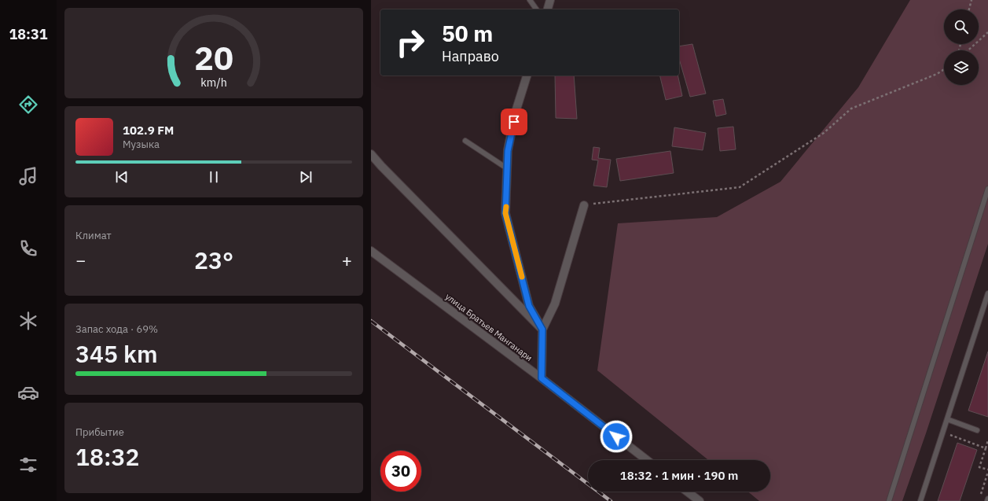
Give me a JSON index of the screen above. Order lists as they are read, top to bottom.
{
  "streets": {
    "street": ["улица Братьев Манганари"]
  },
  "page": {
    "tabs": "18:31",
    "turn": ["50 m", "Направо"],
    "song": ["102.9 FM", "Музыка"],
    "tile": [
      "Климат",
      ["Запас хода · 69%", "345 km"],
      ["Прибытие", "18:32"]
    ],
    "heat": ["−", "23°", "+"],
    "limit": "30",
    "trip": "18:32 · 1 мин · 190 m",
    "gauge": ["20", "km/h"]
  }
}
